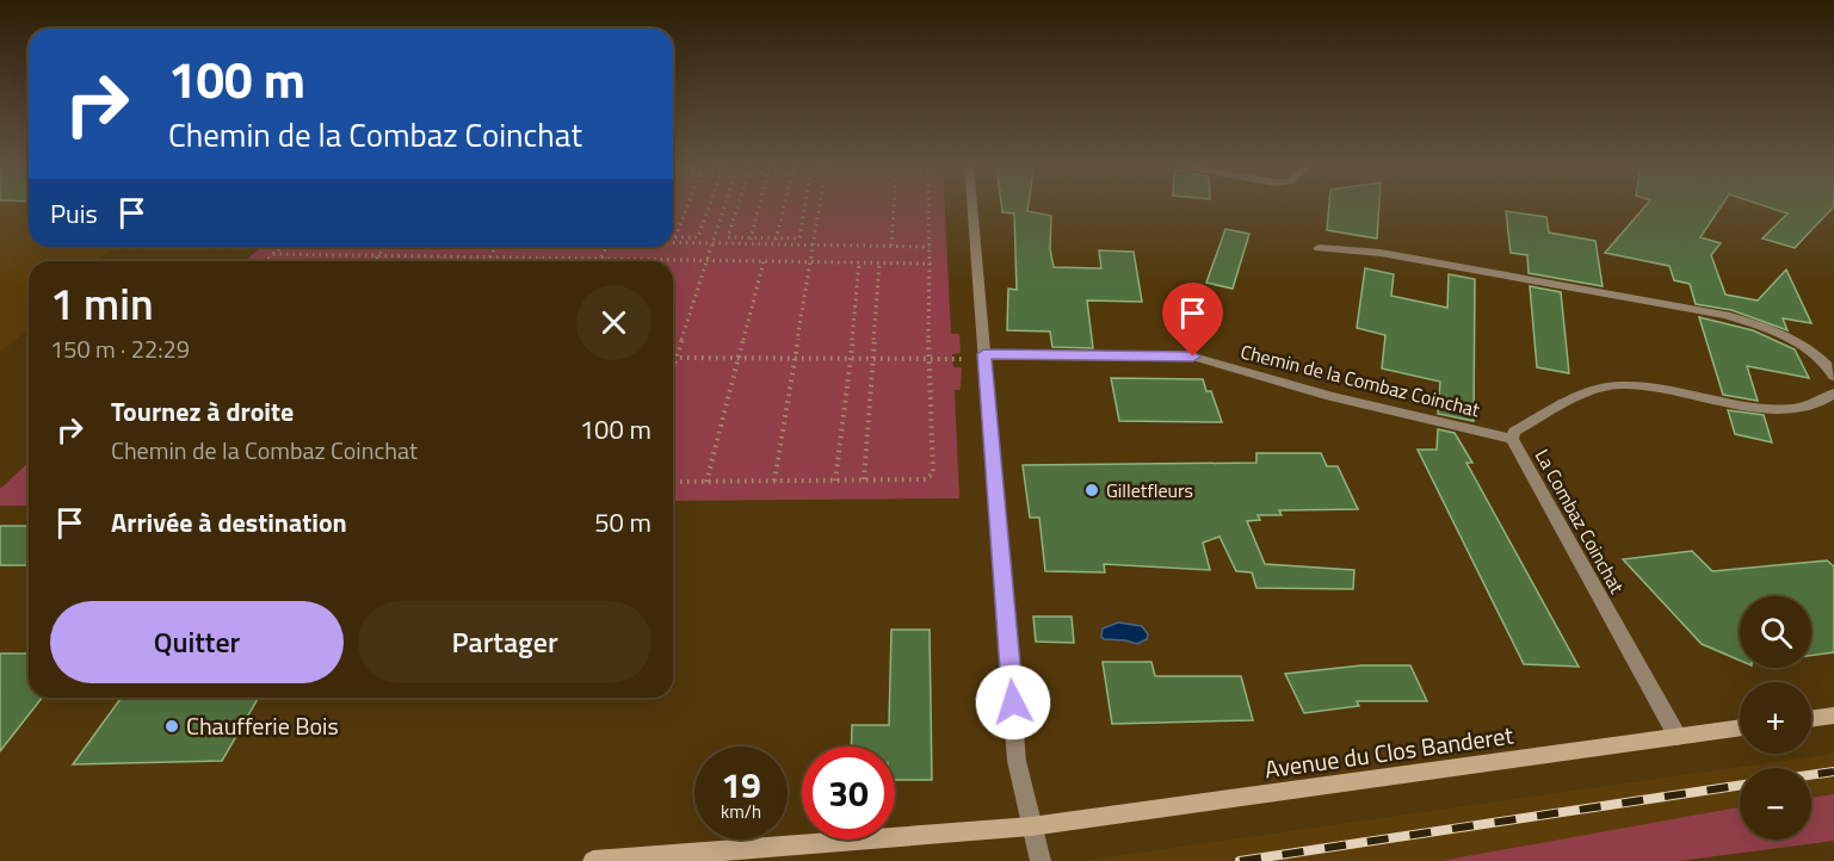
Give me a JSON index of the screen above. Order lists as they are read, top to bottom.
{
  "streets": {
    "main road": ["Avenue du Clos Banderet"],
    "street": ["Chemin de la Combaz Coinchat", "La Combaz Coinchat"]
  },
  "crossings": [
    ["Chemin de la Combaz Coinchat", "La Combaz Coinchat"],
    ["La Combaz Coinchat", "Avenue du Clos Banderet"]
  ],
  "places": ["Gilletfleurs", "Chaufferie Bois"],
  "page": {
    "turn": ["100 m", "Chemin de la Combaz Coinchat"],
    "then": "Puis",
    "heading": ["1 min", "150 m · 22:29"],
    "list": [
      {
        "name": "Tournez à droite",
        "note": "Chemin de la Combaz Coinchat",
        "value": "100 m"
      },
      {
        "name": "Arrivée à destination",
        "value": "50 m"
      }
    ],
    "buttons": ["Quitter", "Partager"],
    "map_buttons": ["+", "−"],
    "speed": "19 km/h",
    "limit": "30"
  }
}
